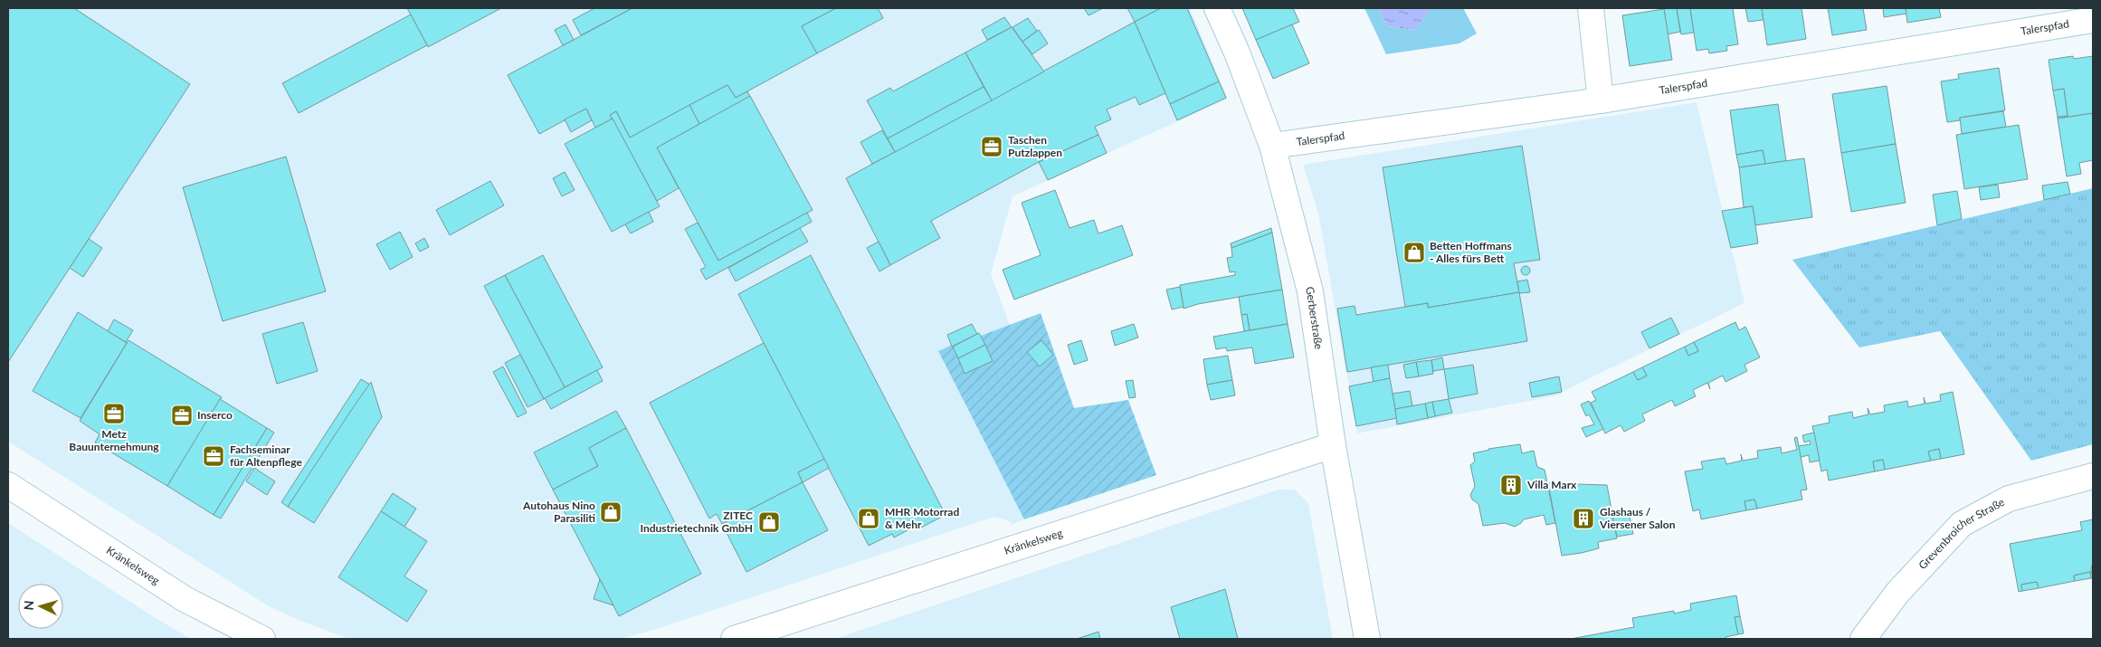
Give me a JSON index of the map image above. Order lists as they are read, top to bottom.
{
  "streets": {
    "street": [
      "Talerspfad",
      "Gerberstraße",
      "Grevenbroicher Straße",
      "Kränkelsweg"
    ]
  },
  "crossings": [
    ["Talerspfad", "Gerberstraße"],
    ["Gerberstraße", "Kränkelsweg"]
  ],
  "places": {
    "office": [
      "Taschen Putzlappen",
      "Metz Bauunternehmung",
      "Inserco",
      "Fachseminar für Altenpflege"
    ],
    "shop": [
      "Betten Hoffmans - Alles fürs Bett",
      "Autohaus Nino Parasiliti",
      "MHR Motorrad & Mehr",
      "ZITEC Industrietechnik GmbH"
    ],
    "building": ["Villa Marx", "Glashaus / Viersener Salon"]
  },
  "north": "left"
}
